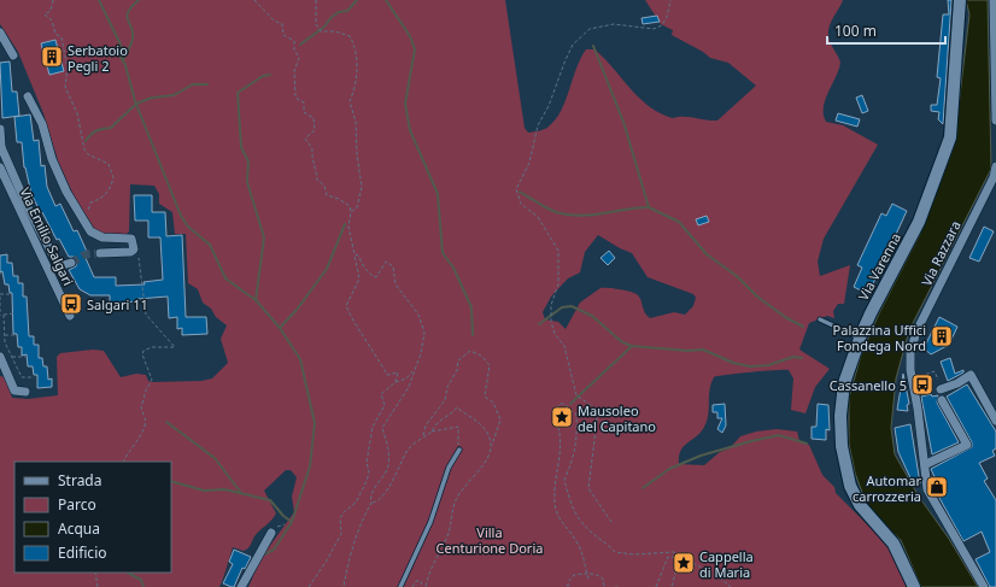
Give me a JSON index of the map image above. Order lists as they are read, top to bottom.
{
  "streets": {
    "street": ["Via Emilio Salgari", "Via Razzara", "Via Varenna"]
  },
  "parks": ["Villa Centurione Doria"],
  "places": {
    "building": ["Serbatoio Pegli 2", "Palazzina Uffici Fondega Nord"],
    "bus stop": ["Salgari 11", "Cassanello 5"],
    "place": ["Mausoleo del Capitano", "Cappella di Maria"],
    "shop": ["Automar carrozzeria"]
  },
  "legend": [
    "Strada",
    "Parco",
    "Acqua",
    "Edificio"
  ],
  "scale_bar": "100 m"
}
